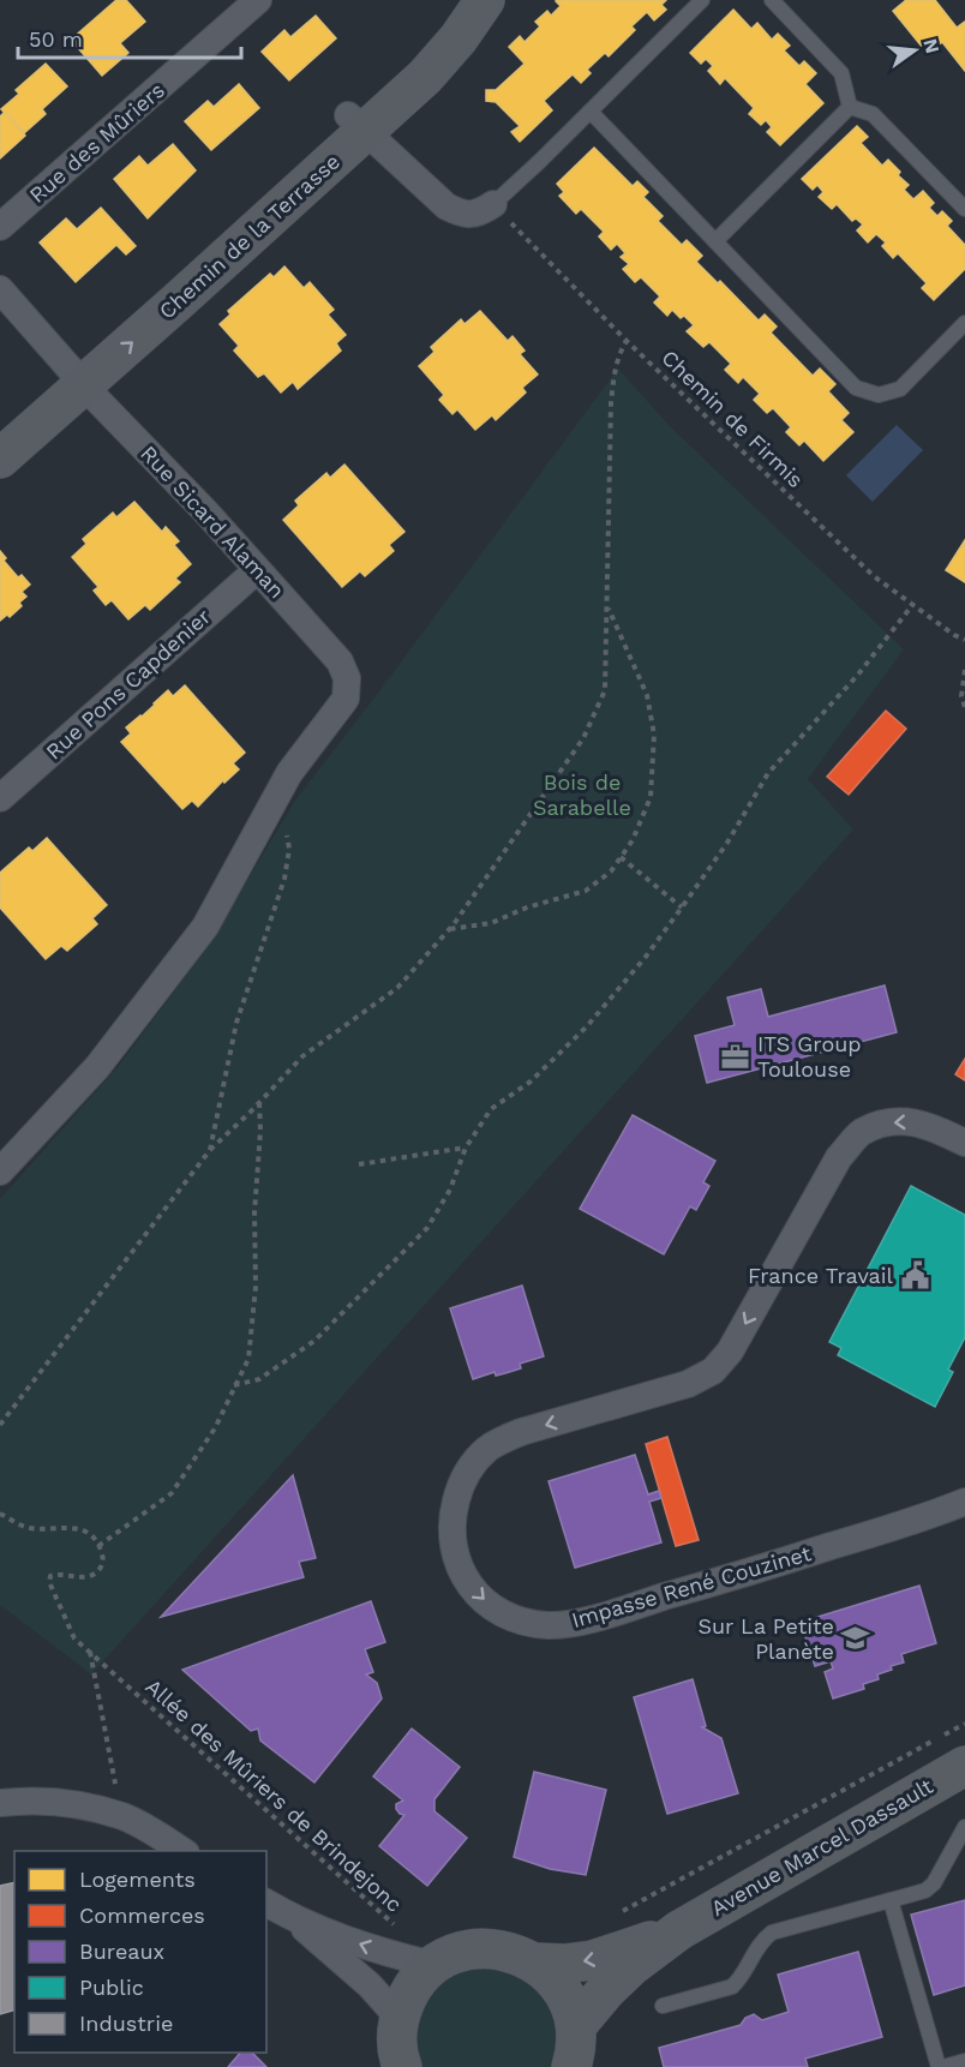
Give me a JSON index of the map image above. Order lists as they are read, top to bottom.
{
  "streets": {
    "street": [
      "Rue des Mûriers",
      "Chemin de la Terrasse",
      "Rue Sicard Alaman",
      "Rue Pons Capdenier",
      "Impasse René Couzinet",
      "Avenue Marcel Dassault"
    ],
    "path": ["Chemin de Firmis", "Allée des Mûriers de Brindejonc"]
  },
  "crossings": [
    ["Chemin de la Terrasse", "Rue Sicard Alaman"],
    ["Rue Sicard Alaman", "Rue Pons Capdenier"]
  ],
  "parks": ["Bois de Sarabelle"],
  "places": {
    "office": ["ITS Group Toulouse"],
    "public building": ["France Travail"],
    "school or university": ["Sur La Petite Planète"]
  },
  "legend": [
    "Logements",
    "Commerces",
    "Bureaux",
    "Public",
    "Industrie"
  ],
  "scale_bar": "50 m",
  "north": "right"
}
